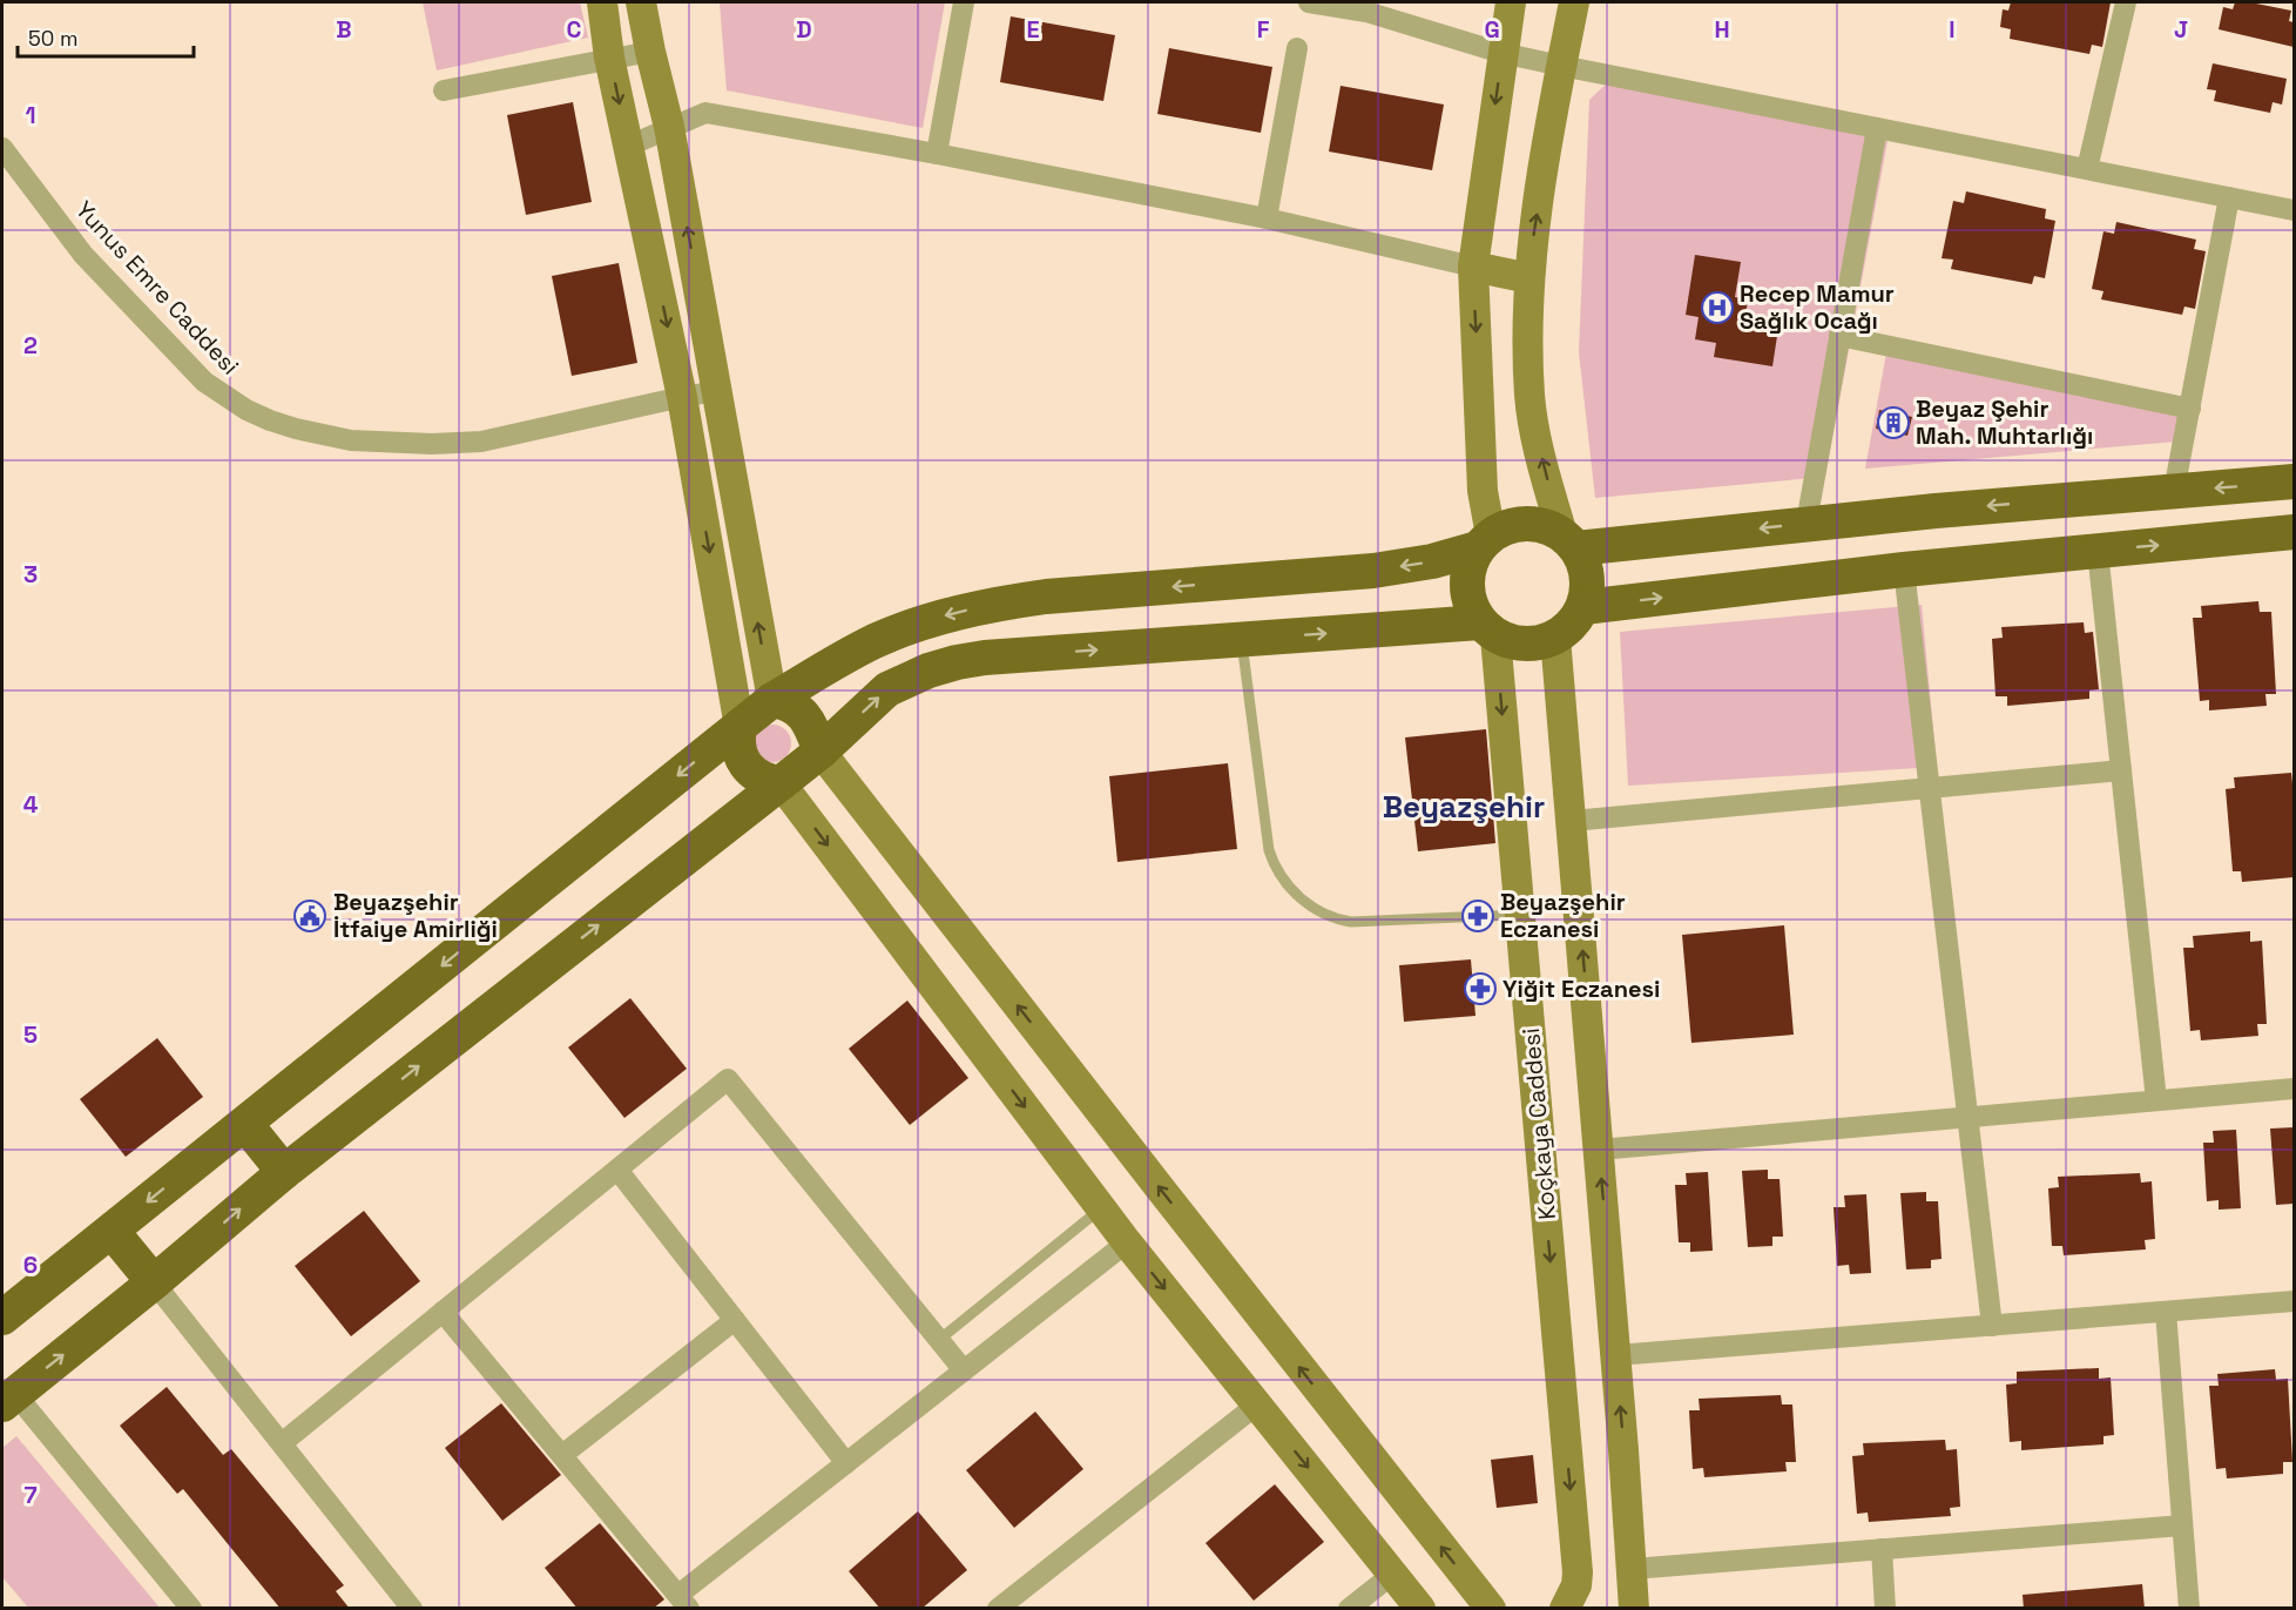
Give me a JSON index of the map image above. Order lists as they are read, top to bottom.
{
  "streets": {
    "main road": ["Koçkaya Caddesi"],
    "street": ["Yunus Emre Caddesi"]
  },
  "districts": ["Beyazşehir"],
  "places": {
    "hospital": ["Recep Mamur Sağlık Ocağı"],
    "building": ["Beyaz Şehir Mah. Muhtarlığı"],
    "public building": ["Beyazşehir İtfaiye Amirliği"],
    "pharmacy": ["Beyazşehir Eczanesi", "Yiğit Eczanesi"]
  },
  "scale_bar": "50 m",
  "grid": {
    "columns": [
      "B",
      "C",
      "D",
      "E",
      "F",
      "G",
      "H",
      "I",
      "J"
    ],
    "rows": [
      "1",
      "2",
      "3",
      "4",
      "5",
      "6",
      "7"
    ]
  }
}
